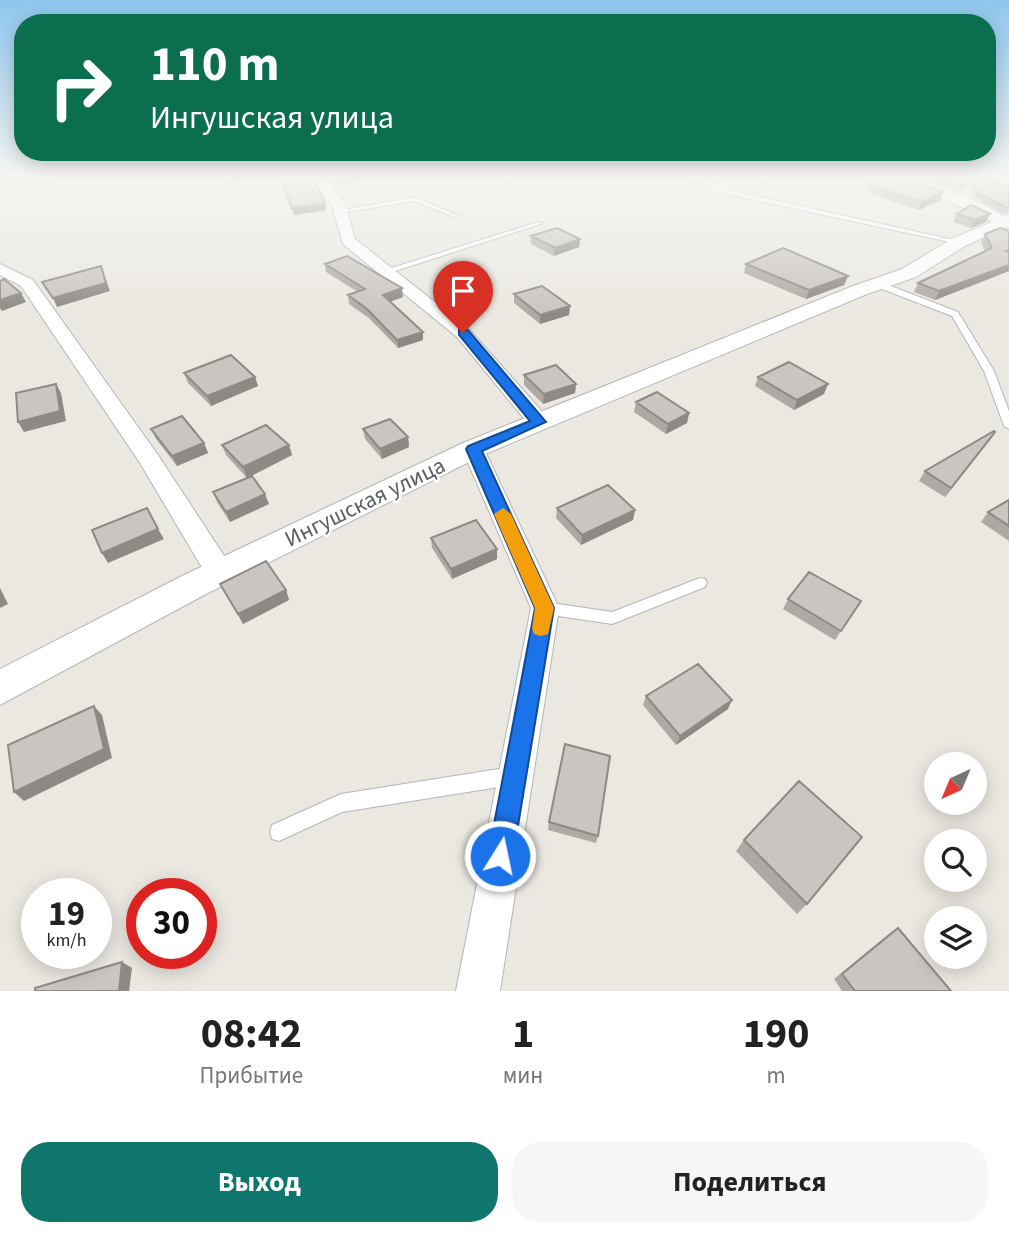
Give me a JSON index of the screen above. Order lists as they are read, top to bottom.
{
  "streets": {
    "street": ["Ингушская улица"]
  },
  "north": "bottom left",
  "page": {
    "turn": ["110 m", "Ингушская улица"],
    "speed": "19 km/h",
    "limit": "30",
    "eta": [
      "08:42",
      "Прибытие",
      "1",
      "мин",
      "190",
      "m"
    ],
    "buttons": ["Выход", "Поделиться"]
  }
}
